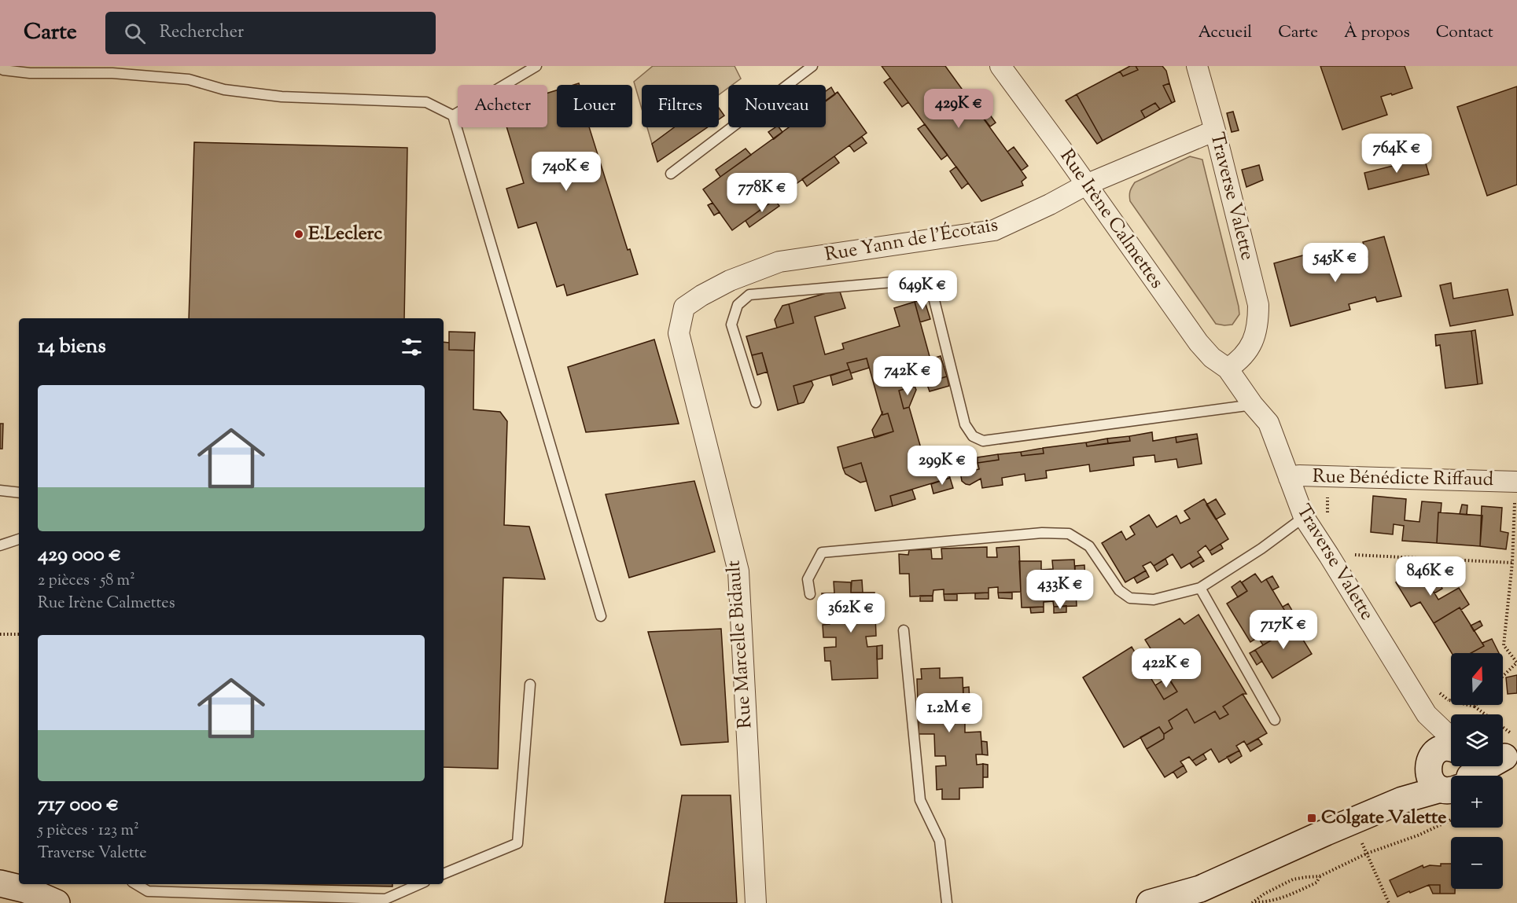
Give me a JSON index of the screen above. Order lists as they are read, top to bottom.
{
  "streets": {
    "street": [
      "Traverse Valette",
      "Rue Irène Calmettes",
      "Rue Yann de l'Écotais",
      "Rue Bénédicte Riffaud",
      "Rue Marcelle Bidault"
    ]
  },
  "crossings": [
    ["Traverse Valette", "Rue Irène Calmettes"],
    ["Traverse Valette", "Rue Yann de l'Écotais"],
    ["Traverse Valette", "Rue Bénédicte Riffaud"],
    ["Rue Irène Calmettes", "Rue Yann de l'Écotais"],
    ["Rue Yann de l'Écotais", "Rue Marcelle Bidault"]
  ],
  "places": {
    "other": ["E.Leclerc"],
    "transit": ["Colgate Valette"]
  },
  "north": "top",
  "page": {
    "header": "Carte",
    "search": "Rechercher",
    "nav": [
      "Accueil",
      "Carte",
      "À propos",
      "Contact"
    ],
    "chip": [
      "Acheter",
      "Louer",
      "Filtres",
      "Nouveau"
    ],
    "price": [
      "429K €",
      "764K €",
      "740K €",
      "778K €",
      "545K €",
      "649K €",
      "742K €",
      "299K €",
      "846K €",
      "433K €",
      "362K €",
      "717K €",
      "422K €",
      "1.2M €"
    ],
    "heading": "14 biens",
    "list": [
      {
        "name": "429 000 €",
        "note": "2 pièces · 58 m² · Rue Irène Calmettes"
      },
      {
        "name": "717 000 €",
        "note": "5 pièces · 123 m² · Traverse Valette"
      }
    ],
    "map_buttons": ["+", "−"]
  }
}
